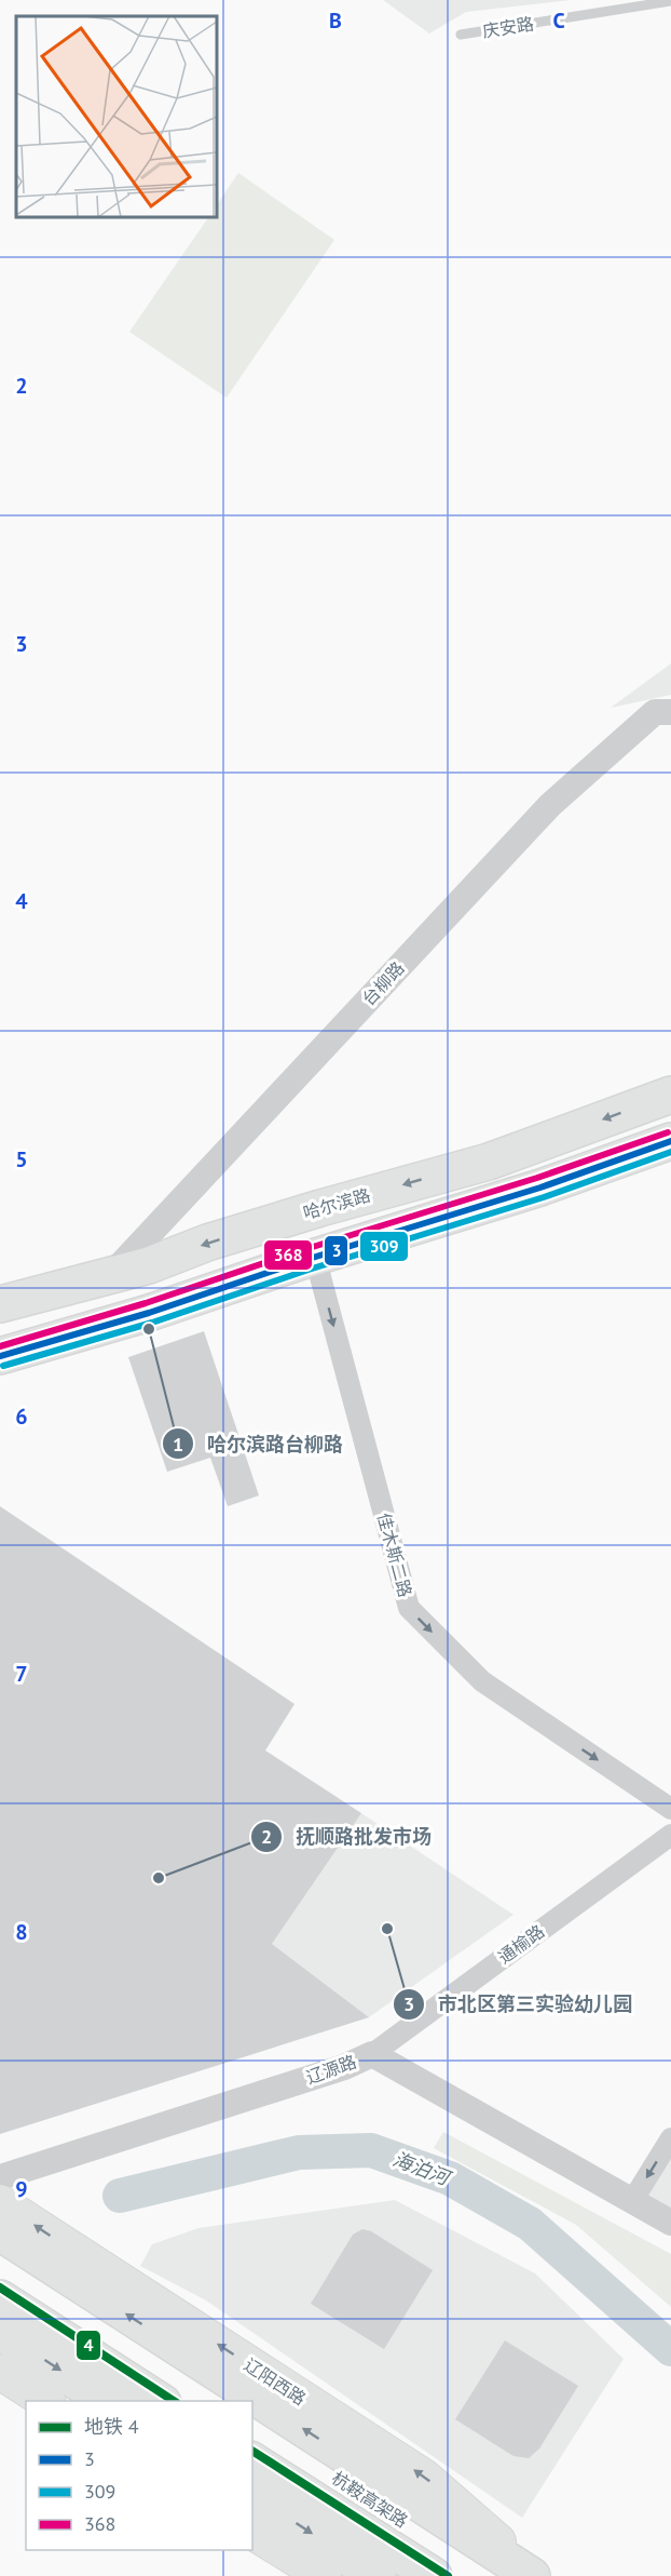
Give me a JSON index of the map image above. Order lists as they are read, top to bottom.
{
  "streets": {
    "highway": ["哈尔滨路", "杭鞍高架路"],
    "main road": ["辽阳西路"],
    "street": [
      "台柳路",
      "佳木斯二路",
      "通榆路",
      "辽源路"
    ],
    "lane": ["庆安路"]
  },
  "crossings": [
    ["台柳路", "哈尔滨路"],
    ["通榆路", "辽源路"]
  ],
  "one_way": ["佳木斯二路", "辽阳西路"],
  "water": ["海泊河"],
  "places": ["哈尔滨路台柳路", "抚顺路批发市场", "市北区第三实验幼儿园"],
  "lines": [
    "transit line 368",
    "transit line 3",
    "transit line 309",
    "metro line 4"
  ],
  "legend": [
    "地铁 4",
    "3",
    "309",
    "368"
  ],
  "grid": {
    "columns": ["B", "C"],
    "rows": [
      "2",
      "3",
      "4",
      "5",
      "6",
      "7",
      "8",
      "9"
    ]
  }
}
